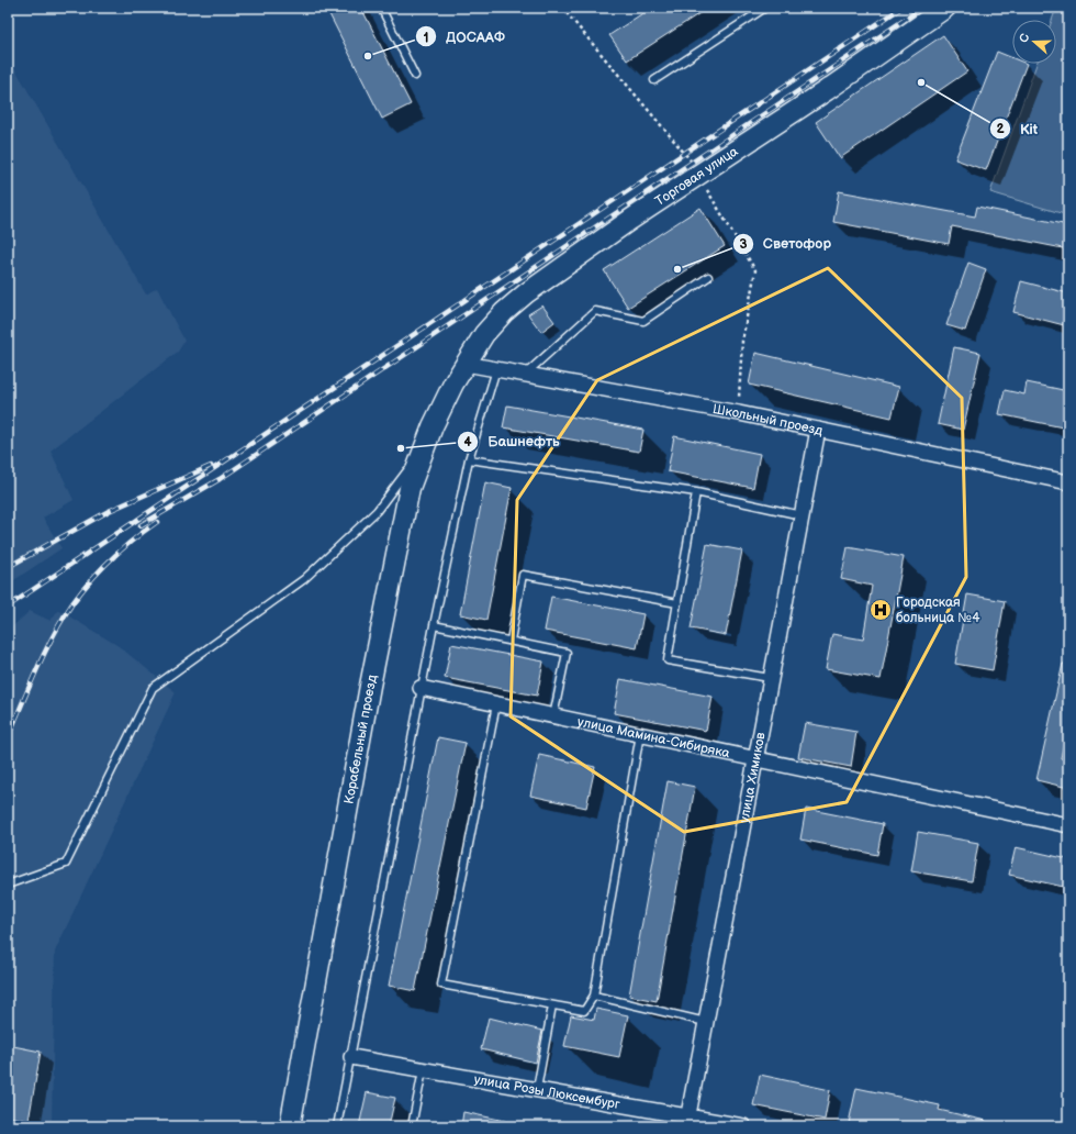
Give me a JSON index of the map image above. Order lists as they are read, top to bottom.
{
  "streets": {
    "street": [
      "Торговая улица",
      "Школьный проезд",
      "улица Мамина-Сибиряка",
      "Корабельный проезд",
      "улица Химиков",
      "улица Розы Люксембург"
    ]
  },
  "crossings": [
    ["Торговая улица", "Школьный проезд"],
    ["Торговая улица", "Корабельный проезд"],
    ["Школьный проезд", "Корабельный проезд"],
    ["Школьный проезд", "улица Химиков"],
    ["улица Мамина-Сибиряка", "улица Химиков"],
    ["улица Химиков", "улица Розы Люксембург"]
  ],
  "places": {
    "other": [
      "ДОСААФ",
      "Kit",
      "Светофор",
      "Башнефть"
    ],
    "hospital": ["Городская больница №4"]
  },
  "north": "left"
}
